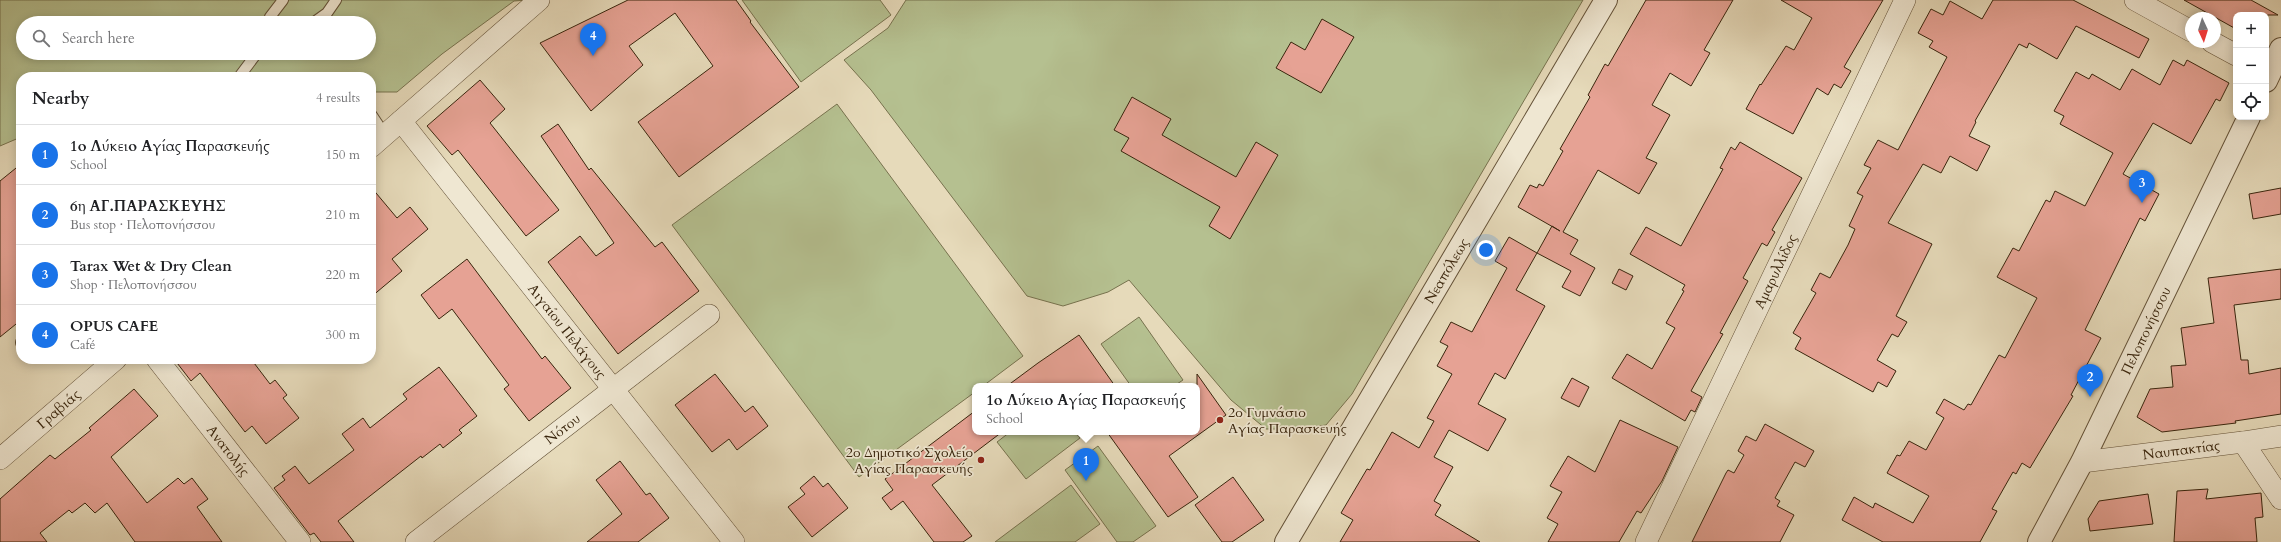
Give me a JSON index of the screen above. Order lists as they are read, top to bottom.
{
  "streets": {
    "street": [
      "Νεαπόλεως",
      "Αμαρυλλίδος",
      "Πελοπονήσσου",
      "Αιγαίου Πελάγους",
      "Γραβιάς",
      "Νότου",
      "Ανατολής",
      "Ναυπακτίας"
    ]
  },
  "crossings": [
    ["Πελοπονήσσου", "Ναυπακτίας"],
    ["Αιγαίου Πελάγους", "Νότου"]
  ],
  "places": ["2ο Γυμνάσιο Αγίας Παρασκευής", "2ο Δημοτικό Σχολείο Αγίας Παρασκευής"],
  "north": "bottom",
  "page": {
    "map_buttons": ["+", "−"],
    "search": "Search here",
    "pins": [
      "4",
      "3",
      "2",
      "1"
    ],
    "heading": ["Nearby", "4 results"],
    "list": [
      {
        "mark": "1",
        "name": "1ο Λύκειο Αγίας Παρασκευής",
        "note": "School",
        "value": "150 m"
      },
      {
        "mark": "2",
        "name": "6η ΑΓ.ΠΑΡΑΣΚΕΥΗΣ",
        "note": "Bus stop · Πελοπονήσσου",
        "value": "210 m"
      },
      {
        "mark": "3",
        "name": "Tarax Wet & Dry Clean",
        "note": "Shop · Πελοπονήσσου",
        "value": "220 m"
      },
      {
        "mark": "4",
        "name": "OPUS CAFE",
        "note": "Café",
        "value": "300 m"
      }
    ],
    "popup": ["1ο Λύκειο Αγίας Παρασκευής", "School"]
  }
}
